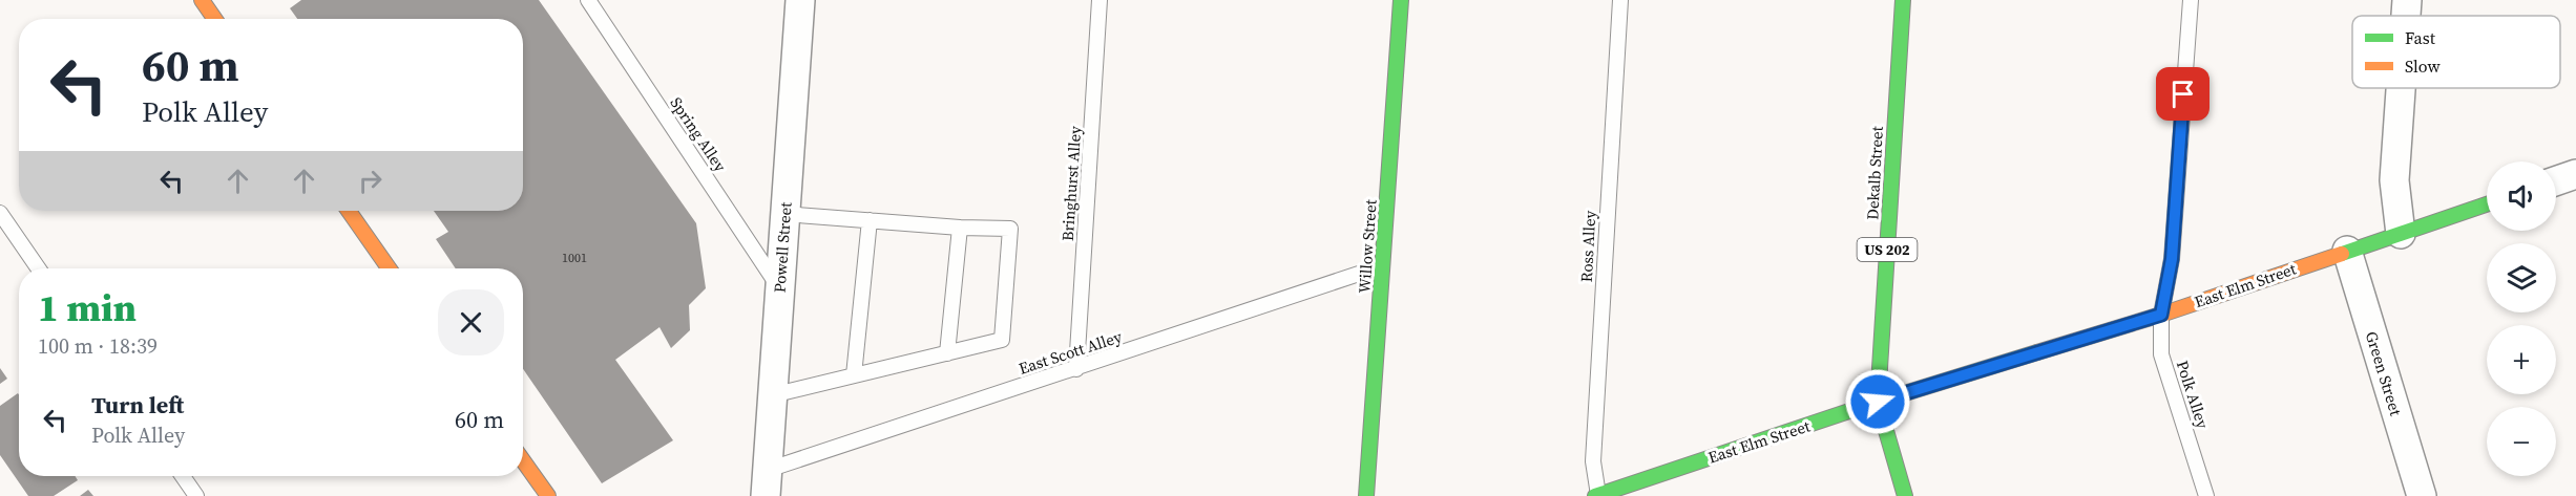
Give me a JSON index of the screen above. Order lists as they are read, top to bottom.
{
  "streets": {
    "main road": [
      "Dekalb Street",
      "Willow Street",
      "US 202",
      "East Elm Street"
    ],
    "street": ["Powell Street", "Green Street"],
    "lane": [
      "Spring Alley",
      "Bringhurst Alley",
      "Ross Alley",
      "East Scott Alley",
      "Polk Alley"
    ]
  },
  "crossings": [
    ["Spring Alley", "Powell Street"],
    ["Dekalb Street", "East Elm Street"],
    ["Bringhurst Alley", "East Scott Alley"],
    ["Willow Street", "East Scott Alley"],
    ["Ross Alley", "East Elm Street"],
    ["Powell Street", "East Scott Alley"],
    ["East Elm Street", "Green Street"],
    ["East Elm Street", "Polk Alley"]
  ],
  "house_numbers": ["1001"],
  "legend": ["Fast", "Slow"],
  "page": {
    "turn": ["60 m", "Polk Alley"],
    "map_buttons": ["+", "−"],
    "heading": ["1 min", "100 m · 18:39"],
    "list": [
      {
        "name": "Turn left",
        "note": "Polk Alley",
        "value": "60 m"
      }
    ]
  }
}
